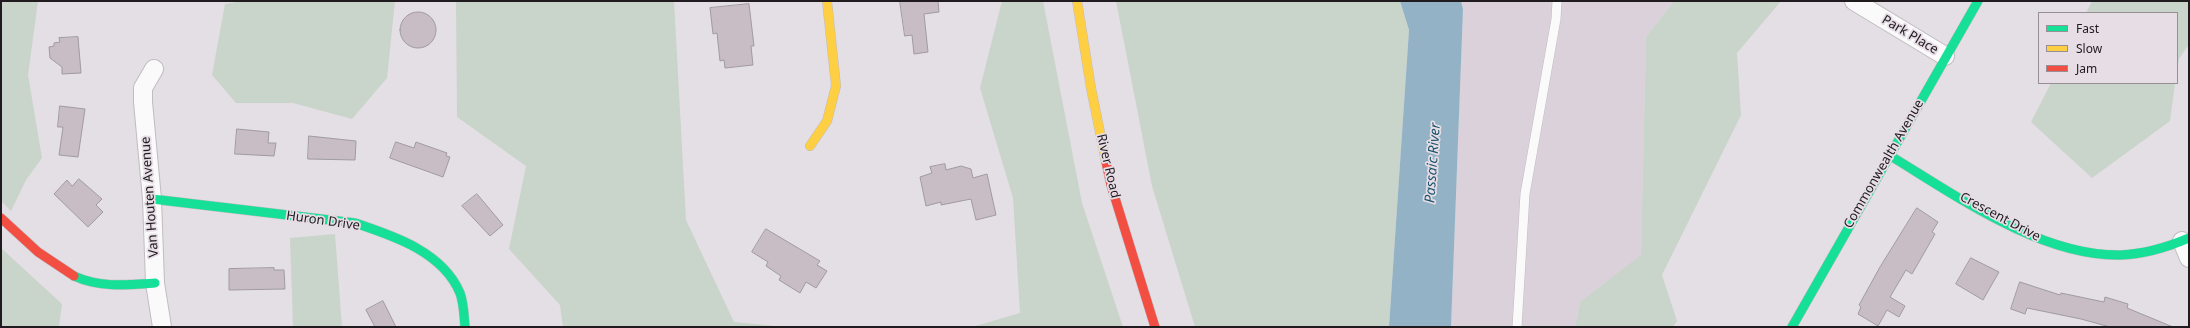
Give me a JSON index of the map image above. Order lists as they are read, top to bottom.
{
  "streets": {
    "street": [
      "Park Place",
      "Commonwealth Avenue",
      "River Road",
      "Van Houten Avenue",
      "Crescent Drive",
      "Huron Drive"
    ]
  },
  "crossings": [
    ["Park Place", "Commonwealth Avenue"],
    ["Commonwealth Avenue", "Crescent Drive"],
    ["Van Houten Avenue", "Huron Drive"]
  ],
  "water": ["Passaic River"],
  "legend": ["Fast", "Slow", "Jam"]
}
